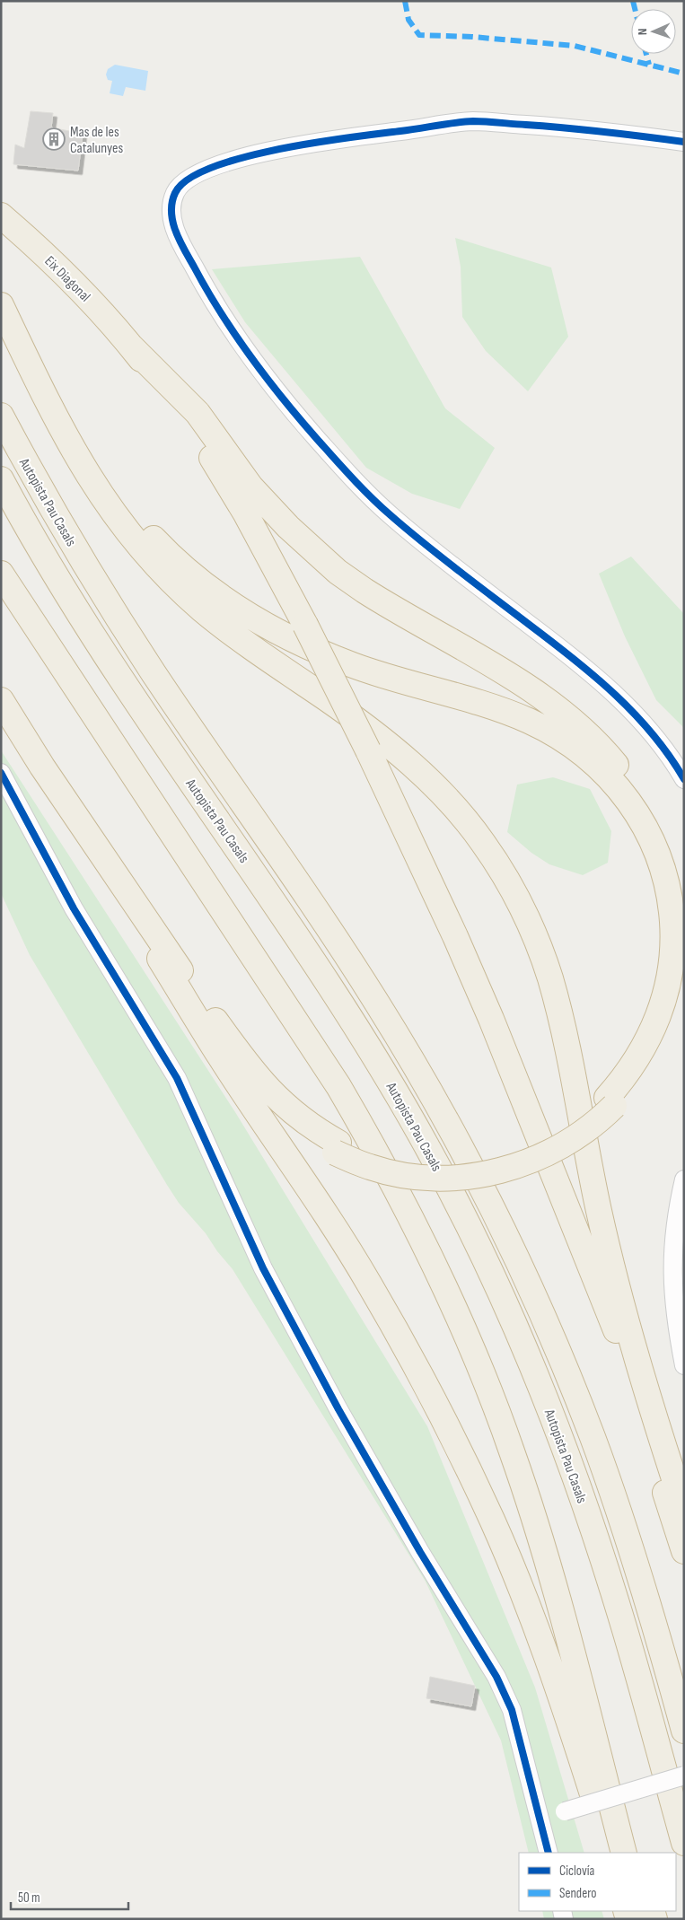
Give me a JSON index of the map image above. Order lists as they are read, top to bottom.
{
  "streets": {
    "highway": ["Eix Diagonal", "Autopista Pau Casals"]
  },
  "places": {
    "building": ["Mas de les Catalunyes"]
  },
  "legend": ["Ciclovía", "Sendero"],
  "scale_bar": "50 m",
  "north": "left"
}
